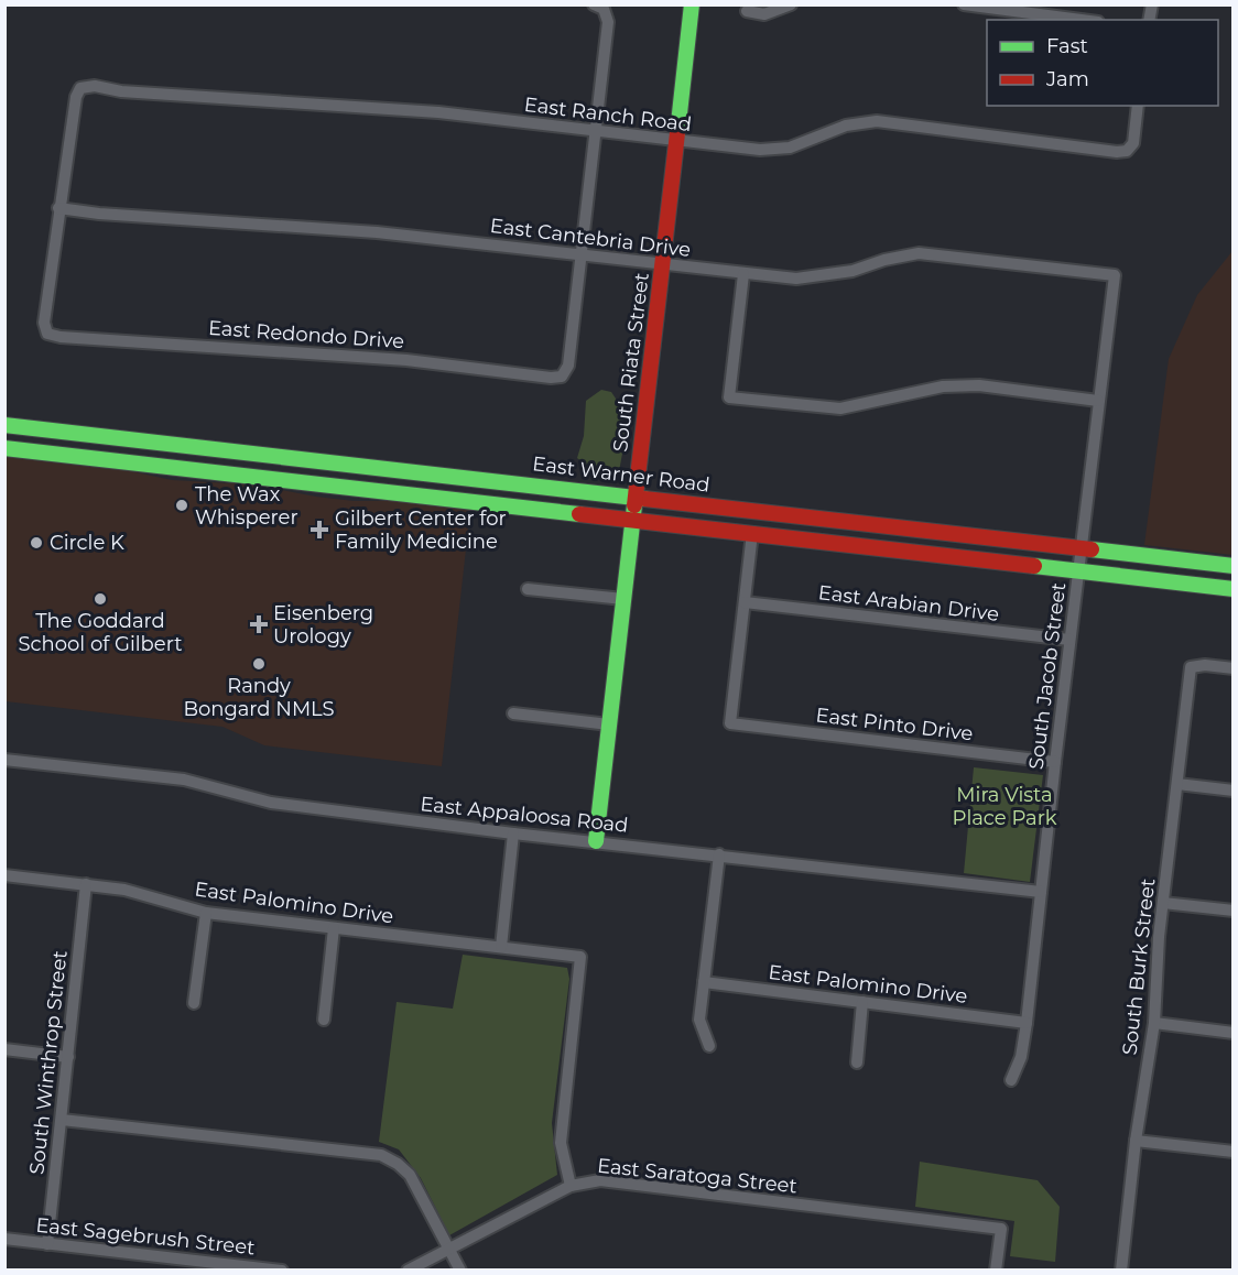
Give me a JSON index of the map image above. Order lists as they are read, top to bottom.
{
  "streets": {
    "main road": ["South Riata Street", "East Warner Road"],
    "street": [
      "East Ranch Road",
      "East Cantebria Drive",
      "East Redondo Drive",
      "East Arabian Drive",
      "South Jacob Street",
      "East Pinto Drive",
      "East Appaloosa Road",
      "East Palomino Drive",
      "South Burk Street",
      "South Winthrop Street",
      "East Saratoga Street",
      "East Sagebrush Street"
    ]
  },
  "crossings": [
    ["East Ranch Road", "East Cantebria Drive"],
    ["East Ranch Road", "East Redondo Drive"],
    ["East Ranch Road", "South Riata Street"],
    ["East Cantebria Drive", "East Redondo Drive"],
    ["East Cantebria Drive", "South Riata Street"],
    ["East Cantebria Drive", "South Jacob Street"],
    ["South Riata Street", "East Warner Road"],
    ["South Riata Street", "East Appaloosa Road"],
    ["East Warner Road", "South Jacob Street"],
    ["East Arabian Drive", "South Jacob Street"],
    ["East Arabian Drive", "East Pinto Drive"],
    ["South Jacob Street", "East Pinto Drive"],
    ["South Jacob Street", "East Appaloosa Road"],
    ["South Jacob Street", "East Palomino Drive"],
    ["East Palomino Drive", "South Winthrop Street"],
    ["East Palomino Drive", "East Saratoga Street"],
    ["South Winthrop Street", "East Sagebrush Street"]
  ],
  "parks": ["Mira Vista Place Park"],
  "places": {
    "other": [
      "The Wax Whisperer",
      "Circle K",
      "The Goddard School of Gilbert",
      "Randy Bongard NMLS"
    ],
    "health": ["Gilbert Center for Family Medicine", "Eisenberg Urology"]
  },
  "legend": ["Fast", "Jam"]
}
